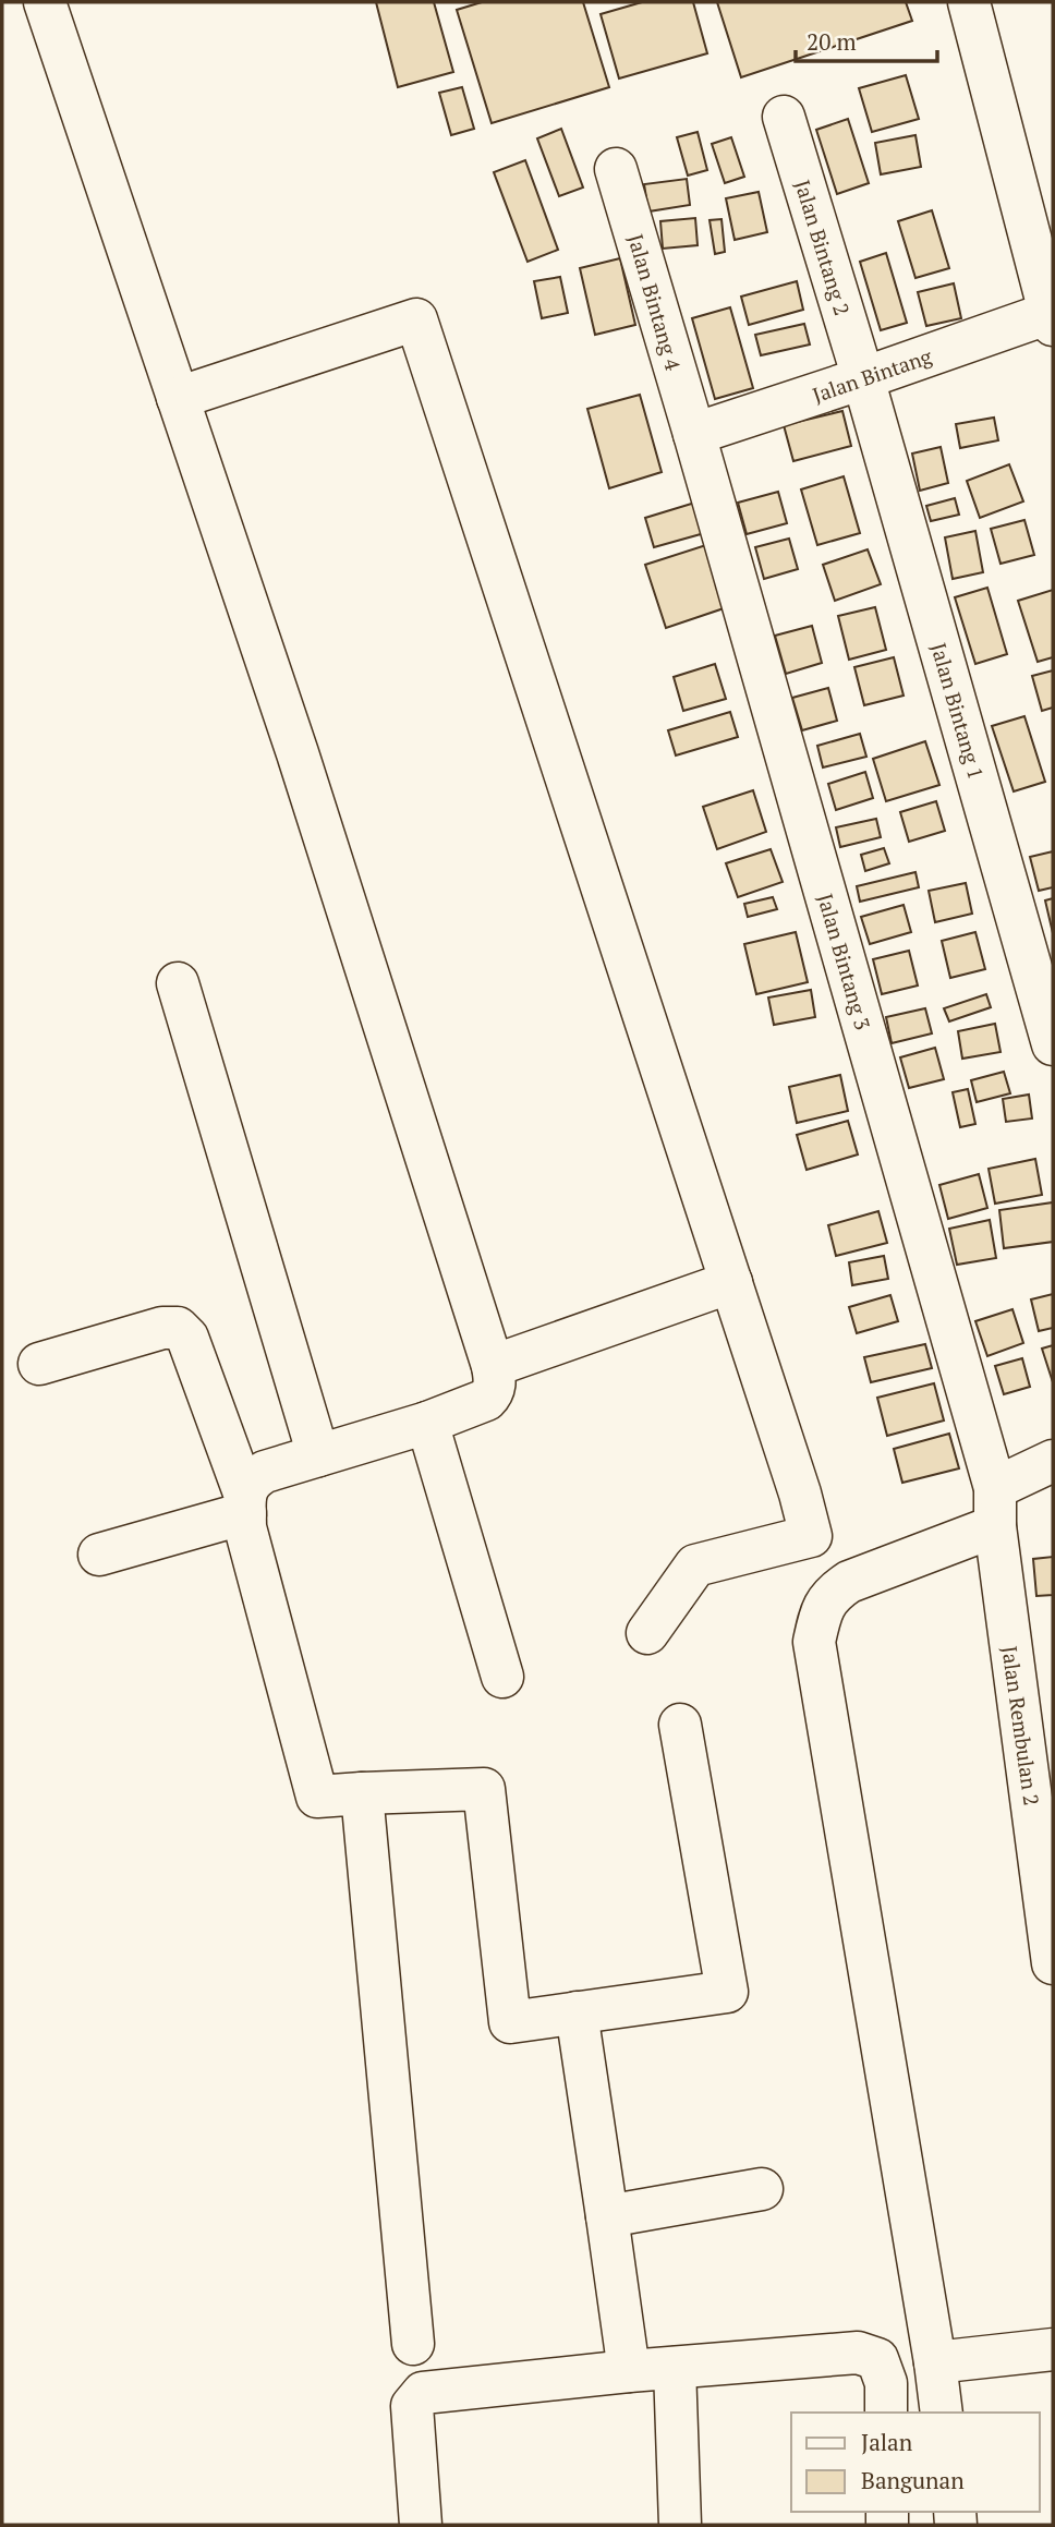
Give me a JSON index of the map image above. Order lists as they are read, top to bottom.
{
  "streets": {
    "street": [
      "Jalan Bintang 2",
      "Jalan Bintang 4",
      "Jalan Bintang",
      "Jalan Bintang 1",
      "Jalan Bintang 3",
      "Jalan Rembulan 2"
    ]
  },
  "crossings": [
    ["Jalan Bintang 2", "Jalan Bintang"],
    ["Jalan Bintang 2", "Jalan Bintang 1"],
    ["Jalan Bintang 4", "Jalan Bintang"],
    ["Jalan Bintang 4", "Jalan Bintang 3"],
    ["Jalan Bintang", "Jalan Bintang 1"],
    ["Jalan Bintang", "Jalan Bintang 3"],
    ["Jalan Bintang 3", "Jalan Rembulan 2"]
  ],
  "legend": ["Jalan", "Bangunan"],
  "scale_bar": "20 m"
}
